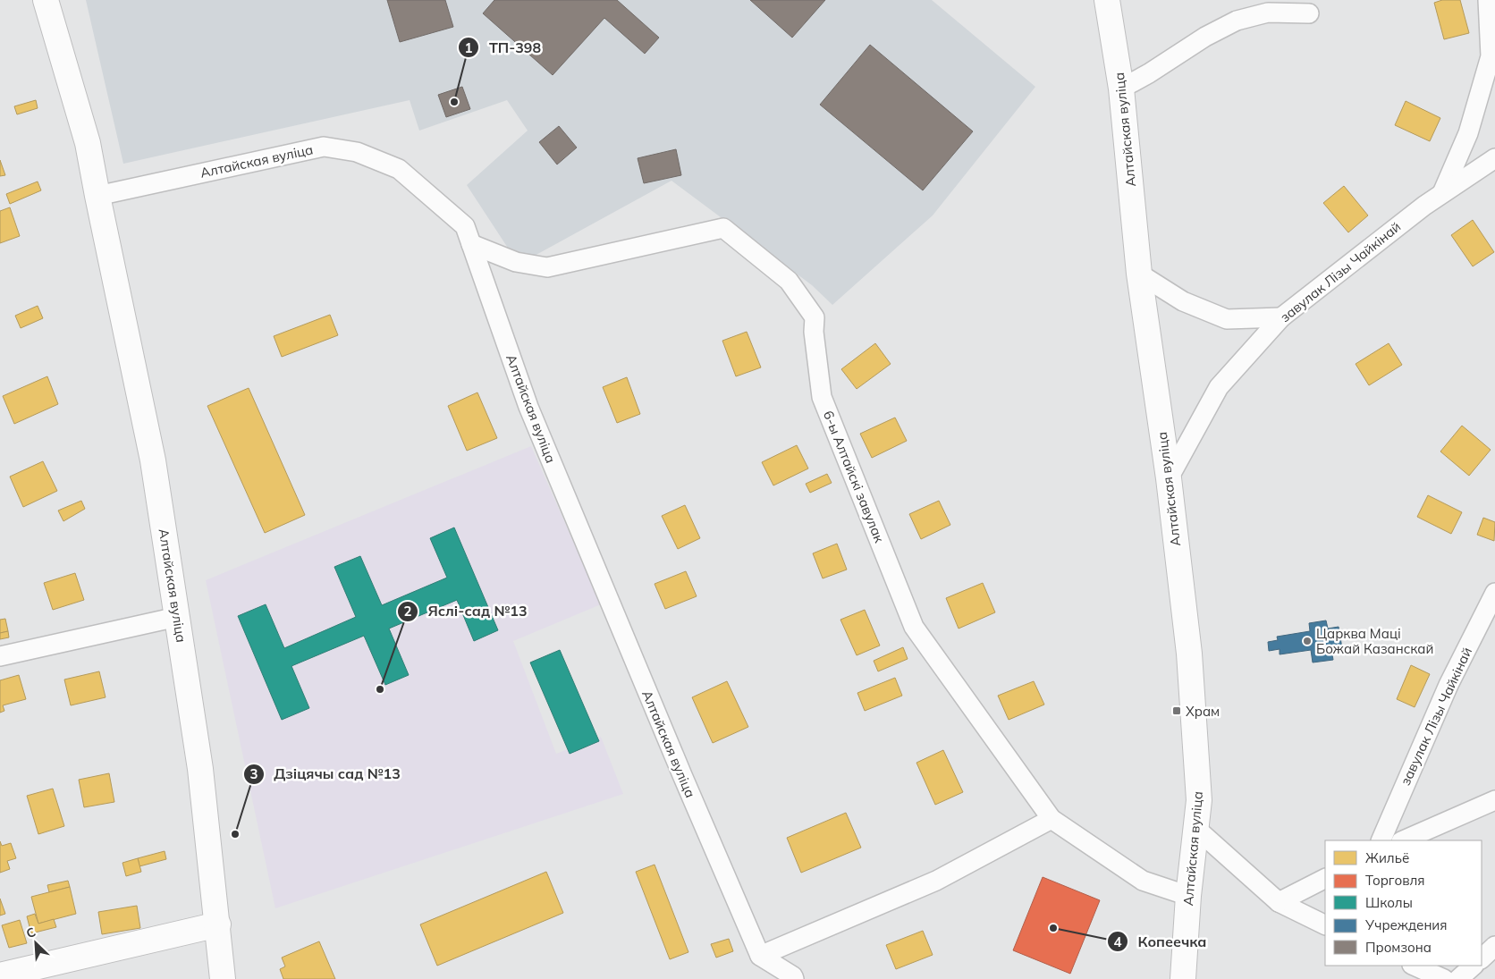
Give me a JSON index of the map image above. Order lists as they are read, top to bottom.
{
  "streets": {
    "main road": ["Алтайская вуліца"],
    "street": ["завулак Лізы Чайкінай", "6-ы Алтайскі завулак"]
  },
  "crossings": [
    ["Алтайская вуліца", "завулак Лізы Чайкінай"],
    ["Алтайская вуліца", "6-ы Алтайскі завулак"]
  ],
  "places": {
    "other": [
      "ТП-398",
      "Царква Маці Божай Казанскай",
      "Яслі-сад №13",
      "Дзіцячы сад №13",
      "Копеечка"
    ],
    "transit": ["Храм"]
  },
  "legend": [
    "Жильё",
    "Торговля",
    "Школы",
    "Учреждения",
    "Промзона"
  ],
  "north": "top left"
}
